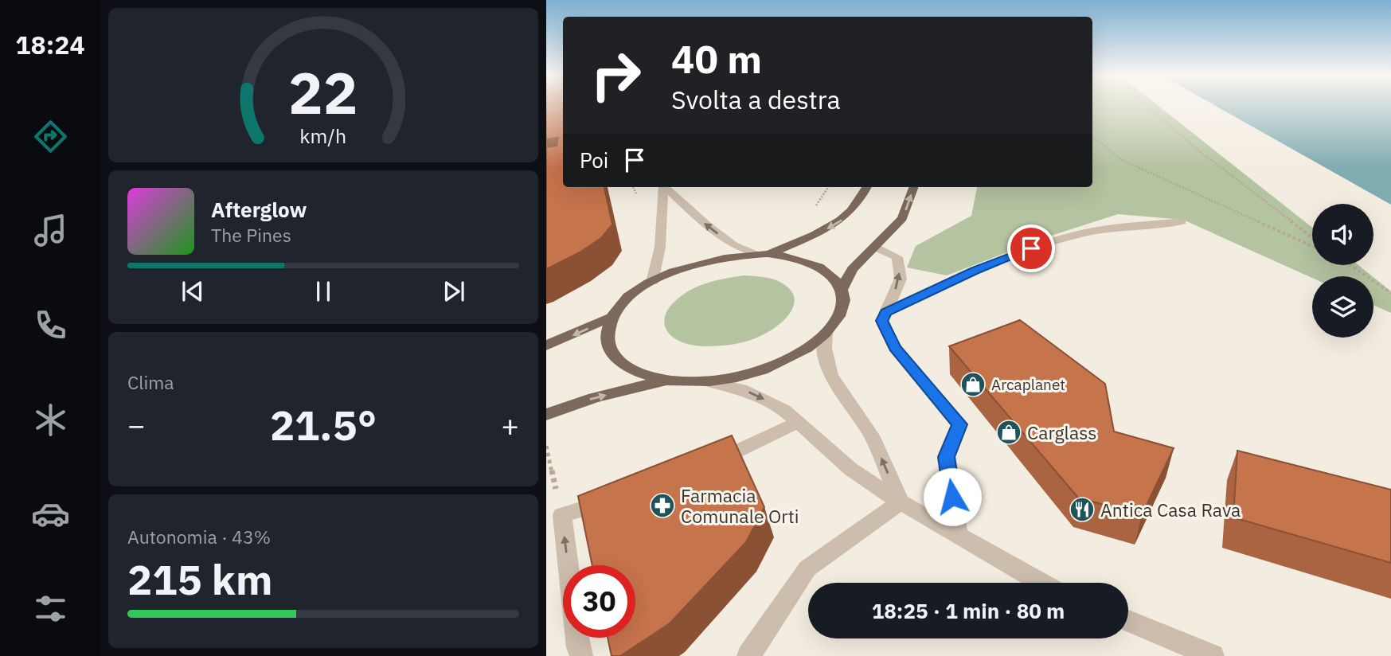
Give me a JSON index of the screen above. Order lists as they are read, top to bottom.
{
  "places": {
    "shop": ["Arcaplanet", "Carglass"],
    "pharmacy": ["Farmacia Comunale Orti"],
    "restaurant": ["Antica Casa Rava"]
  },
  "page": {
    "tabs": "18:24",
    "turn": ["40 m", "Svolta a destra"],
    "then": "Poi",
    "song": ["Afterglow", "The Pines"],
    "tile": [
      "Clima",
      ["Autonomia · 43%", "215 km"]
    ],
    "heat": ["−", "21.5°", "+"],
    "limit": "30",
    "trip": "18:25 · 1 min · 80 m",
    "gauge": ["22", "km/h"]
  }
}
